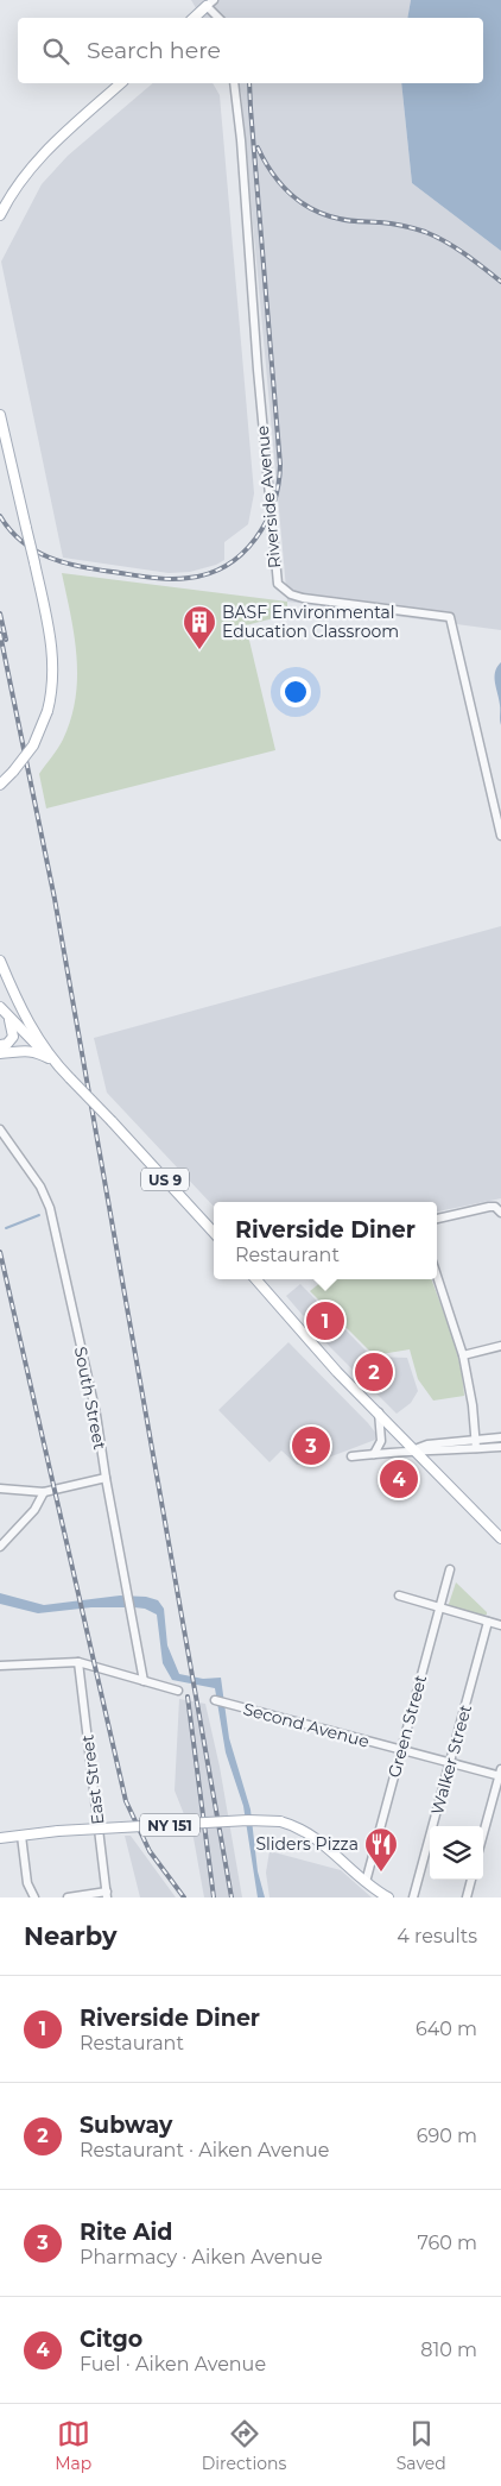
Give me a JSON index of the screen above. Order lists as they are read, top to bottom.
{
  "streets": {
    "main road": ["US 9", "NY 151"],
    "street": [
      "Riverside Avenue",
      "South Street",
      "Second Avenue",
      "Green Street",
      "Walker Street",
      "East Street"
    ]
  },
  "crossings": [
    ["Second Avenue", "Green Street"],
    ["Second Avenue", "Walker Street"],
    ["Green Street", "NY 151"]
  ],
  "places": {
    "building": ["BASF Environmental Education Classroom"],
    "restaurant": ["Sliders Pizza"]
  },
  "page": {
    "search": "Search here",
    "popup": ["Riverside Diner", "Restaurant"],
    "pins": [
      "1",
      "2",
      "3",
      "4"
    ],
    "heading": ["Nearby", "4 results"],
    "list": [
      {
        "mark": "1",
        "name": "Riverside Diner",
        "note": "Restaurant",
        "value": "640 m"
      },
      {
        "mark": "2",
        "name": "Subway",
        "note": "Restaurant · Aiken Avenue",
        "value": "690 m"
      },
      {
        "mark": "3",
        "name": "Rite Aid",
        "note": "Pharmacy · Aiken Avenue",
        "value": "760 m"
      },
      {
        "mark": "4",
        "name": "Citgo",
        "note": "Fuel · Aiken Avenue",
        "value": "810 m"
      }
    ],
    "nav": ["Map", "Directions", "Saved"]
  }
}
